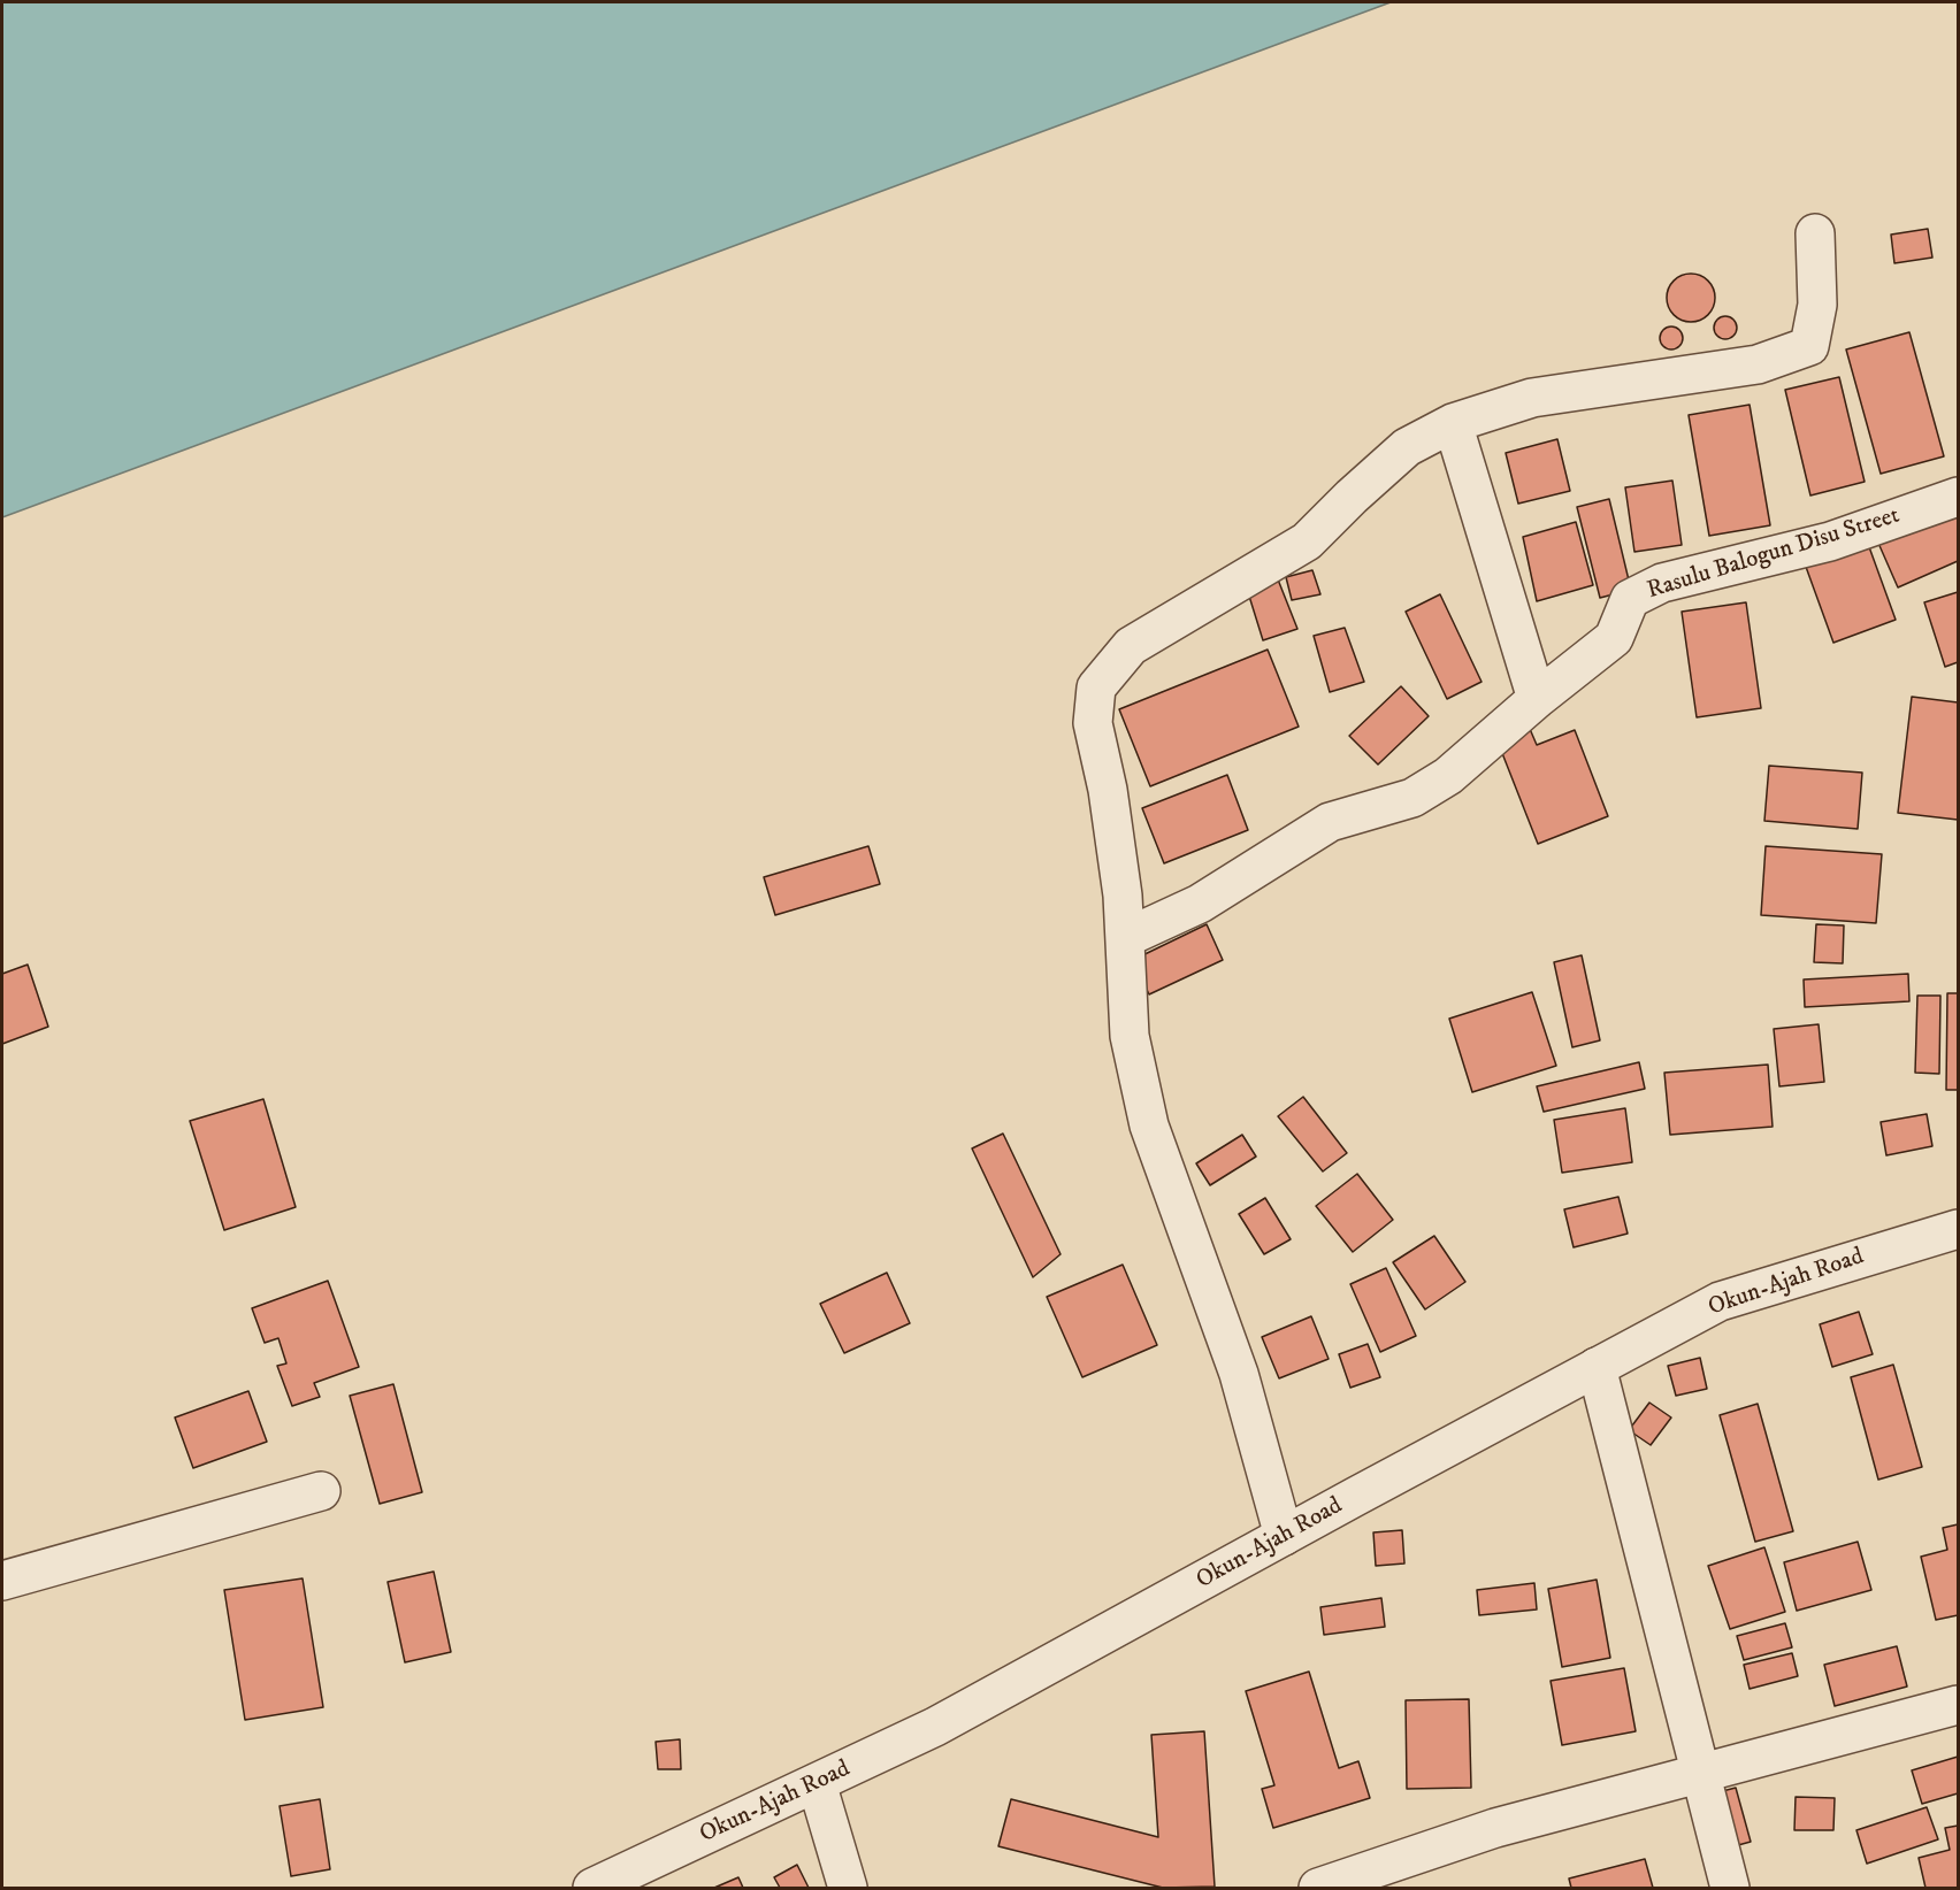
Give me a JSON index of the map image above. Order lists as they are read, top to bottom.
{
  "streets": {
    "street": ["Rasulu Balogun Disu Street", "Okun-Ajah Road"]
  }
}
